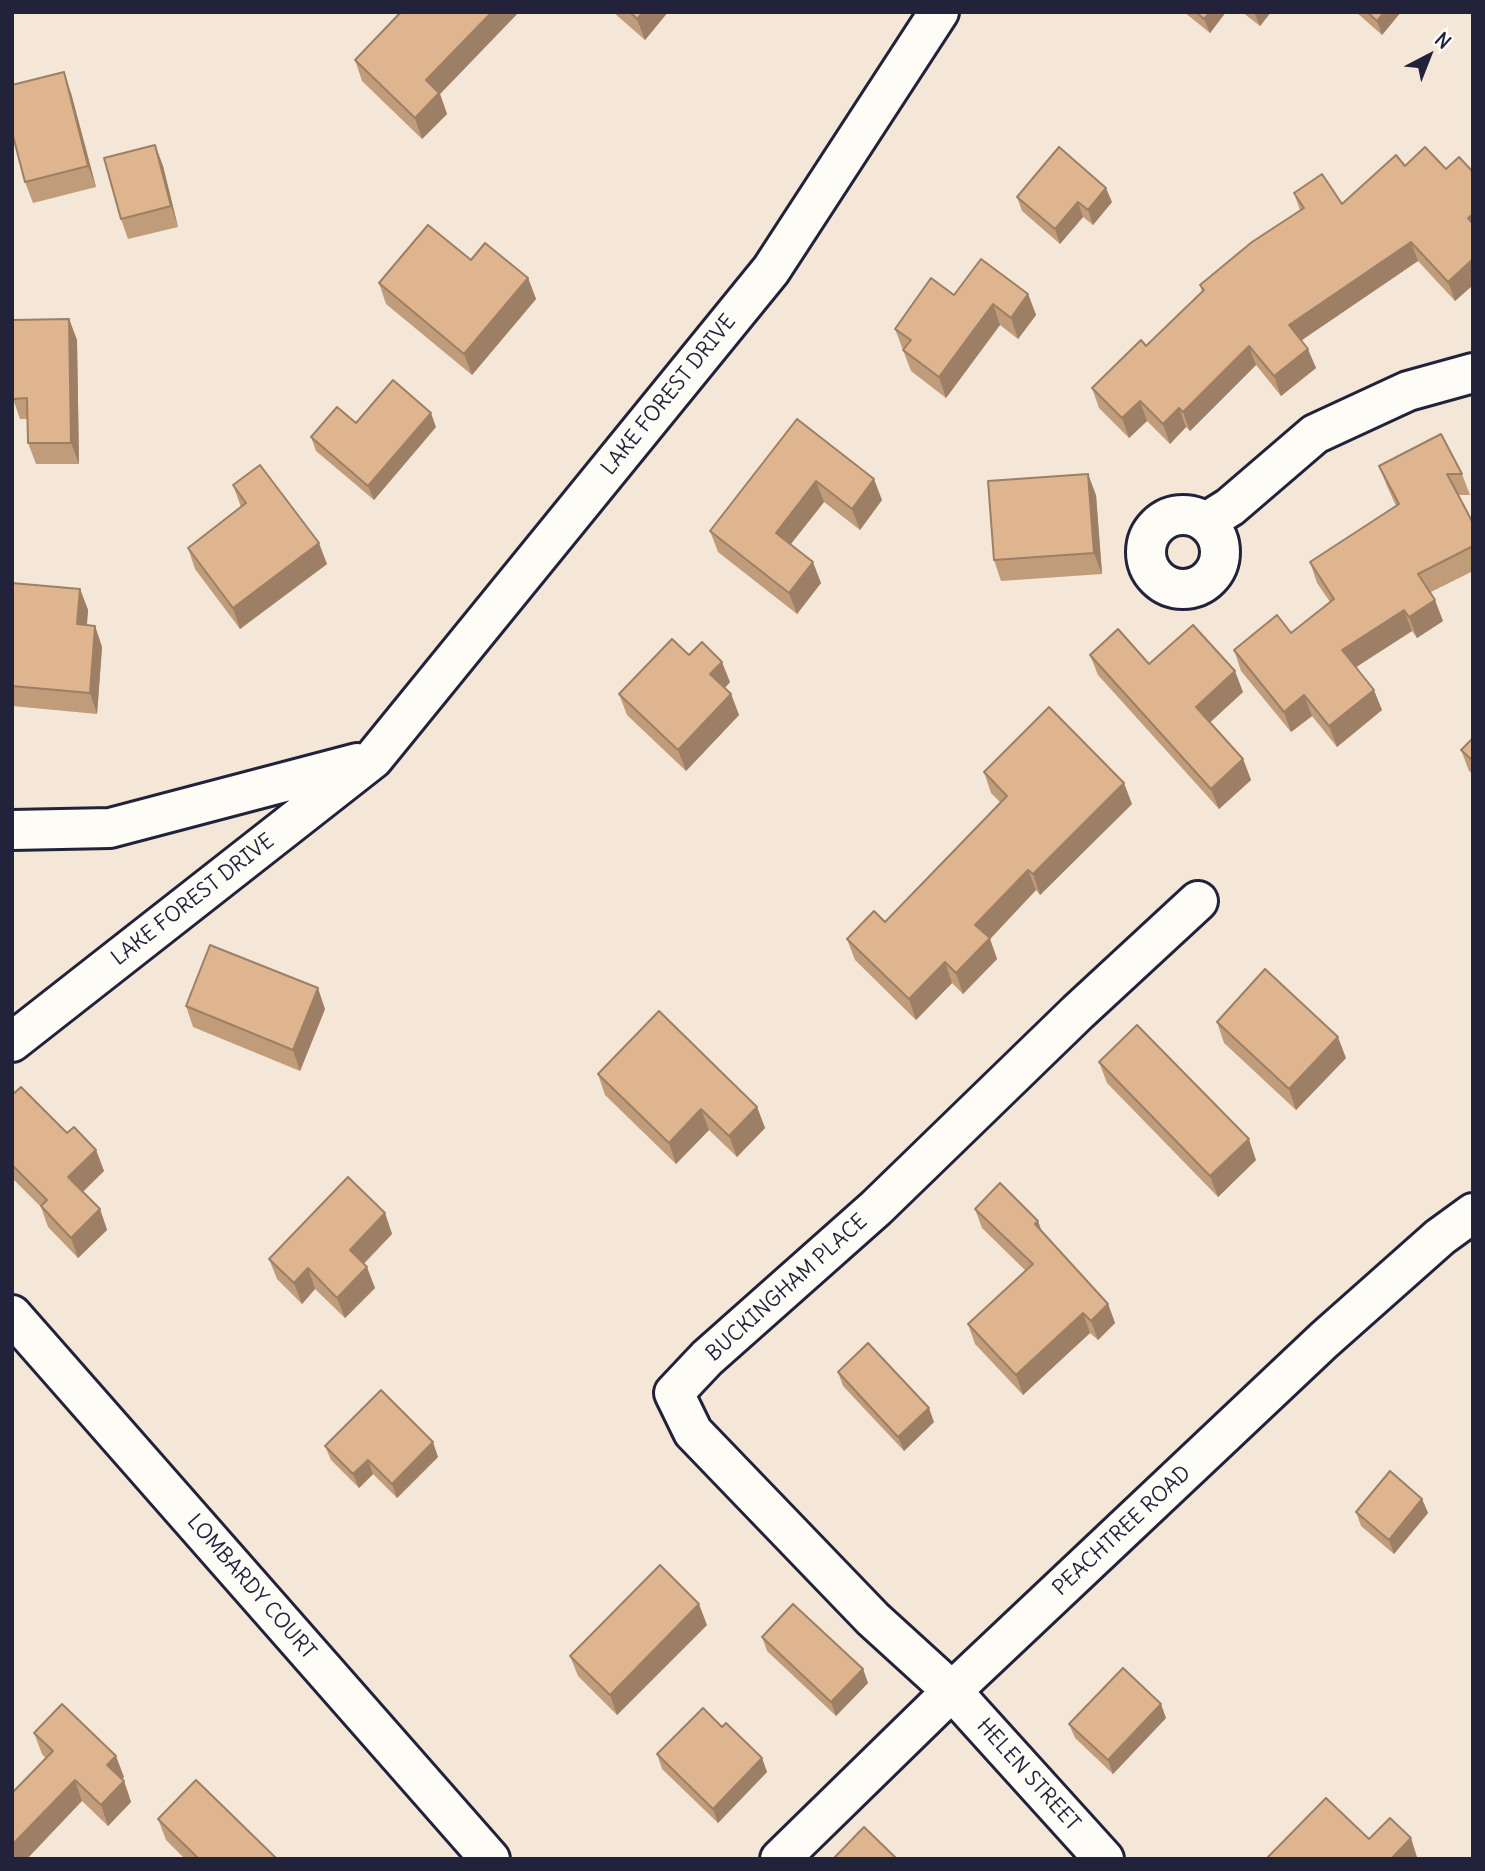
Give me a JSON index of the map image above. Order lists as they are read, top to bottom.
{
  "streets": {
    "street": [
      "LAKE FOREST DRIVE",
      "BUCKINGHAM PLACE",
      "PEACHTREE ROAD",
      "LOMBARDY COURT",
      "HELEN STREET"
    ]
  },
  "crossings": [
    ["BUCKINGHAM PLACE", "PEACHTREE ROAD"],
    ["BUCKINGHAM PLACE", "HELEN STREET"],
    ["PEACHTREE ROAD", "HELEN STREET"]
  ],
  "north": "top right"
}
